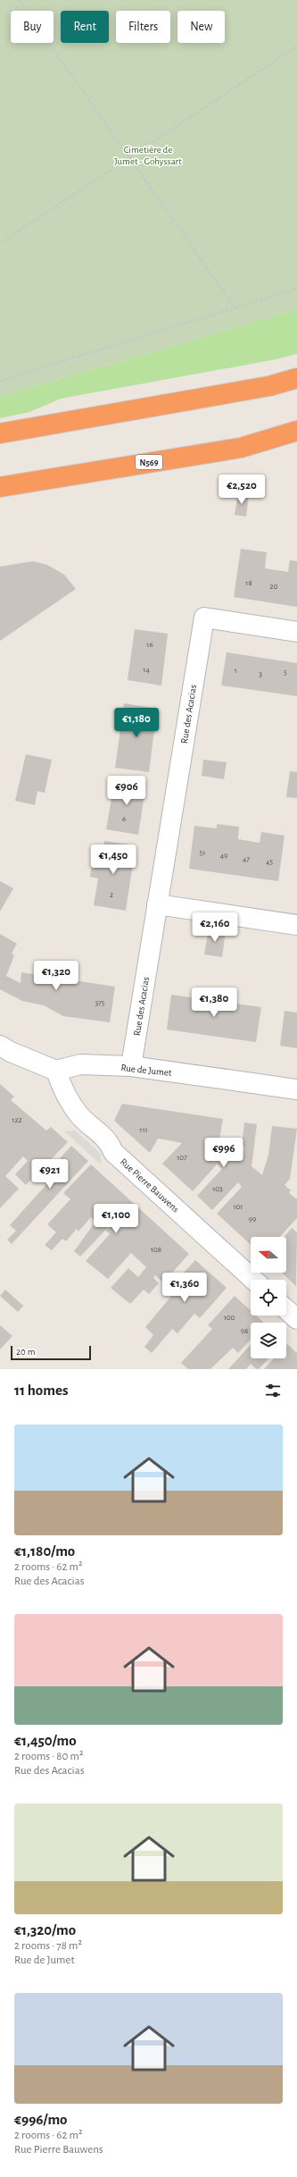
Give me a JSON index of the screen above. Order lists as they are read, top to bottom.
{
  "streets": {
    "highway": ["N569"],
    "street": ["Rue des Acacias", "Rue de Jumet", "Rue Pierre Bauwens"]
  },
  "crossings": [
    ["Rue des Acacias", "Rue de Jumet"],
    ["Rue de Jumet", "Rue Pierre Bauwens"]
  ],
  "parks": ["Cimetière de Jumet - Gohyssart"],
  "house_numbers": [
    "18",
    "20",
    "16",
    "14",
    "1",
    "5",
    "3",
    "6",
    "51",
    "49",
    "47",
    "45",
    "2",
    "375",
    "122",
    "111",
    "107",
    "103",
    "101",
    "99",
    "108",
    "100",
    "98"
  ],
  "scale_bar": "20 m",
  "north": "left",
  "page": {
    "chip": [
      "Buy",
      "Rent",
      "Filters",
      "New"
    ],
    "price": [
      "€2,520",
      "€1,180",
      "€906",
      "€1,450",
      "€2,160",
      "€1,320",
      "€1,380",
      "€996",
      "€921",
      "€1,100",
      "€1,360"
    ],
    "scale": "20 m",
    "heading": "11 homes",
    "list": [
      {
        "name": "€1,180/mo",
        "note": "2 rooms · 62 m² · Rue des Acacias"
      },
      {
        "name": "€1,450/mo",
        "note": "2 rooms · 80 m² · Rue des Acacias"
      },
      {
        "name": "€1,320/mo",
        "note": "2 rooms · 78 m² · Rue de Jumet"
      },
      {
        "name": "€996/mo",
        "note": "2 rooms · 62 m² · Rue Pierre Bauwens"
      }
    ]
  }
}
